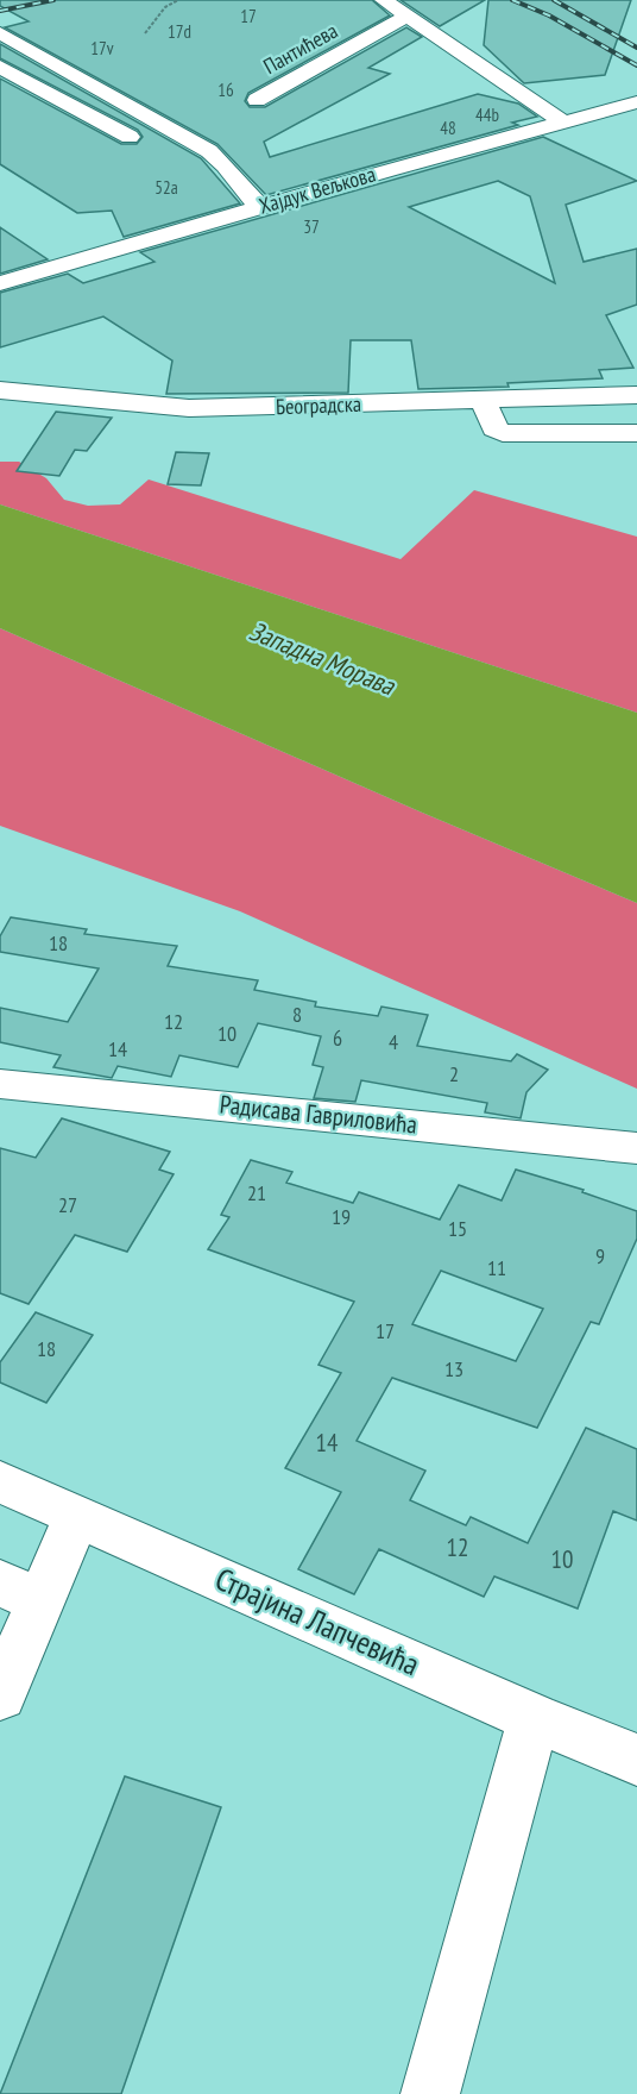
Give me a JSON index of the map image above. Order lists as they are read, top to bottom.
{
  "streets": {
    "street": [
      "Пантићева",
      "Хајдук Вељкова",
      "Београдска",
      "Радисава Гавриловића",
      "Страјина Лапчевића"
    ]
  },
  "water": ["Западна Морава"],
  "house_numbers": [
    "17",
    "17d",
    "17v",
    "16",
    "44b",
    "48",
    "52a",
    "37",
    "18",
    "8",
    "12",
    "10",
    "6",
    "4",
    "14",
    "2",
    "21",
    "27",
    "19",
    "15",
    "9",
    "11",
    "17",
    "18",
    "13",
    "14",
    "12",
    "10"
  ]
}
